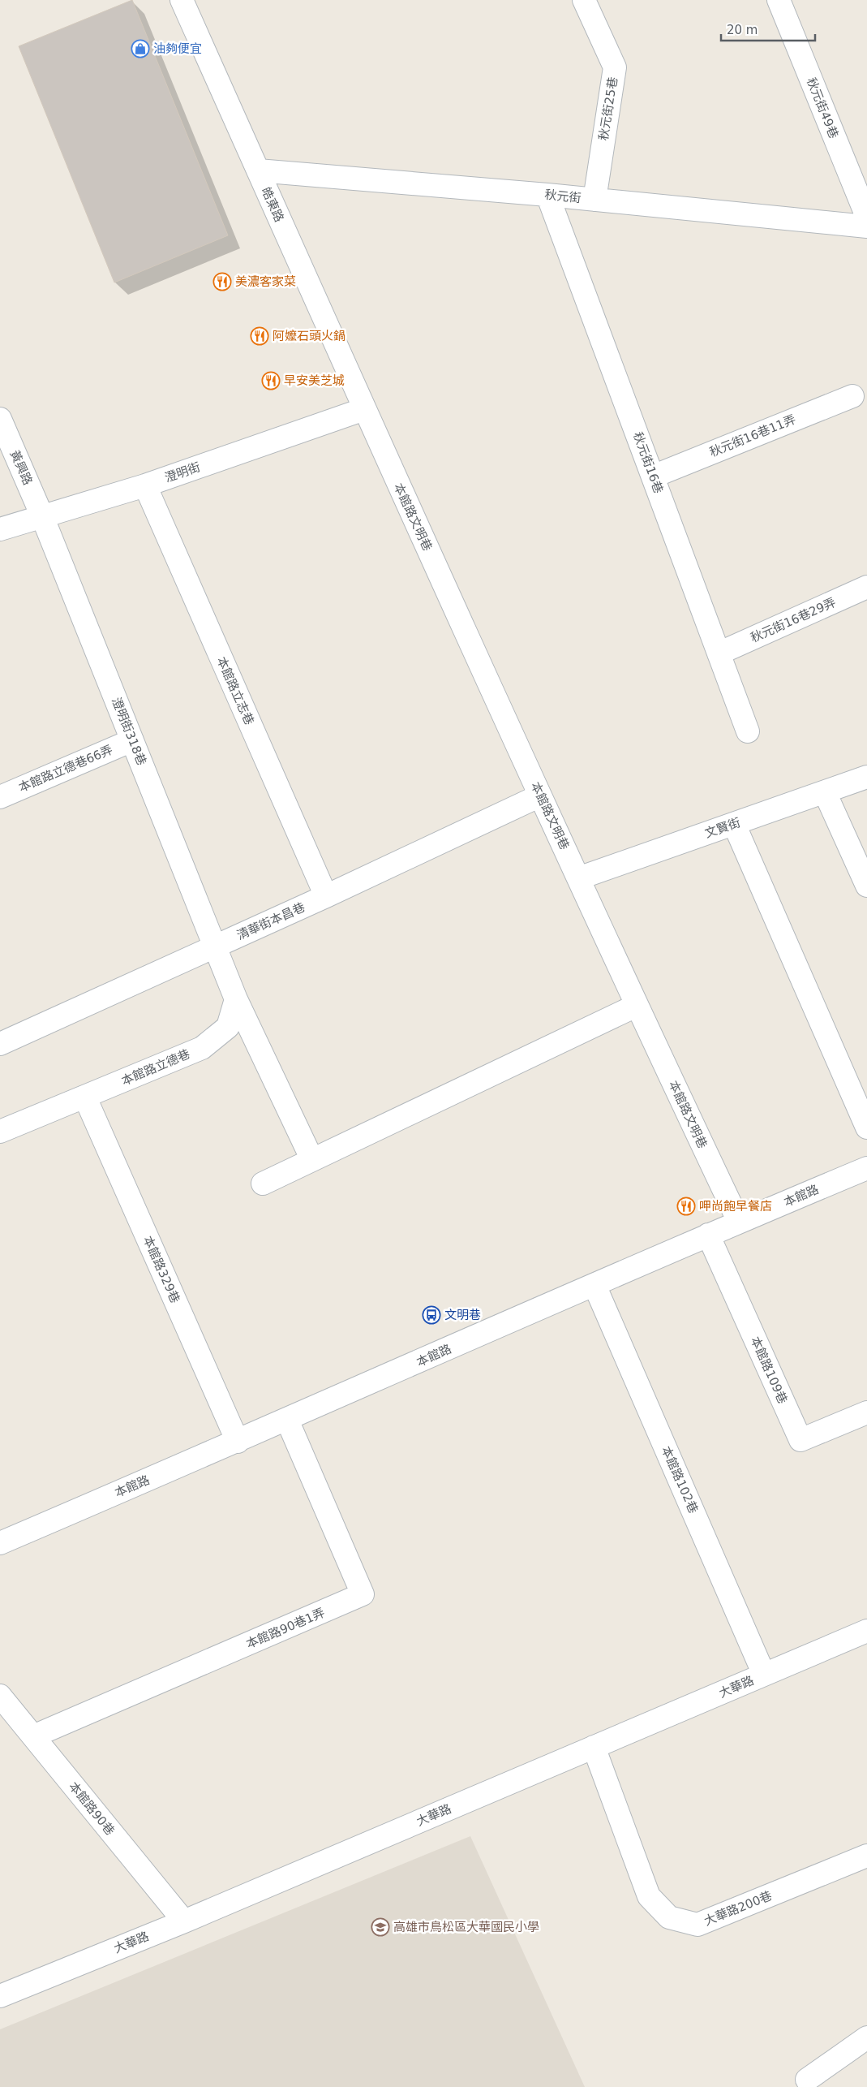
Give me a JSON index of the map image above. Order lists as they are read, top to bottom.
{
  "streets": {
    "street": [
      "秋元街49巷",
      "秋元街25巷",
      "秋元街",
      "皓東路",
      "秋元街16巷11弄",
      "秋元街16巷",
      "黃興路",
      "澄明街",
      "本館路文明巷",
      "秋元街16巷29弄",
      "本館路立志巷",
      "澄明街318巷",
      "本館路立德巷66弄",
      "文賢街",
      "清華街本昌巷",
      "本館路立德巷",
      "本館路",
      "本館路329巷",
      "本館路109巷",
      "本館路102巷",
      "本館路90巷1弄",
      "大華路",
      "本館路90巷",
      "大華路200巷"
    ]
  },
  "crossings": [
    ["秋元街25巷", "秋元街"],
    ["秋元街", "皓東路"],
    ["秋元街", "秋元街16巷"],
    ["皓東路", "澄明街"],
    ["皓東路", "本館路文明巷"],
    ["秋元街16巷11弄", "秋元街16巷"],
    ["秋元街16巷", "秋元街16巷29弄"],
    ["黃興路", "澄明街"],
    ["黃興路", "澄明街318巷"],
    ["澄明街", "本館路文明巷"],
    ["澄明街", "本館路立志巷"],
    ["澄明街", "澄明街318巷"],
    ["本館路文明巷", "文賢街"],
    ["本館路文明巷", "清華街本昌巷"],
    ["本館路文明巷", "本館路"],
    ["本館路立志巷", "清華街本昌巷"],
    ["澄明街318巷", "本館路立德巷66弄"],
    ["澄明街318巷", "清華街本昌巷"],
    ["本館路立德巷", "本館路329巷"],
    ["本館路", "本館路329巷"],
    ["本館路", "本館路109巷"],
    ["本館路", "本館路102巷"],
    ["本館路", "本館路90巷1弄"],
    ["本館路102巷", "大華路"],
    ["本館路90巷1弄", "本館路90巷"],
    ["大華路", "本館路90巷"],
    ["大華路", "大華路200巷"]
  ],
  "places": {
    "shop": ["油夠便宜"],
    "restaurant": [
      "美濃客家菜",
      "阿嬤石頭火鍋",
      "早安美芝城",
      "呷尚飽早餐店"
    ],
    "bus stop": ["文明巷"],
    "school or university": ["高雄市鳥松區大華國民小學"]
  },
  "scale_bar": "20 m"
}
